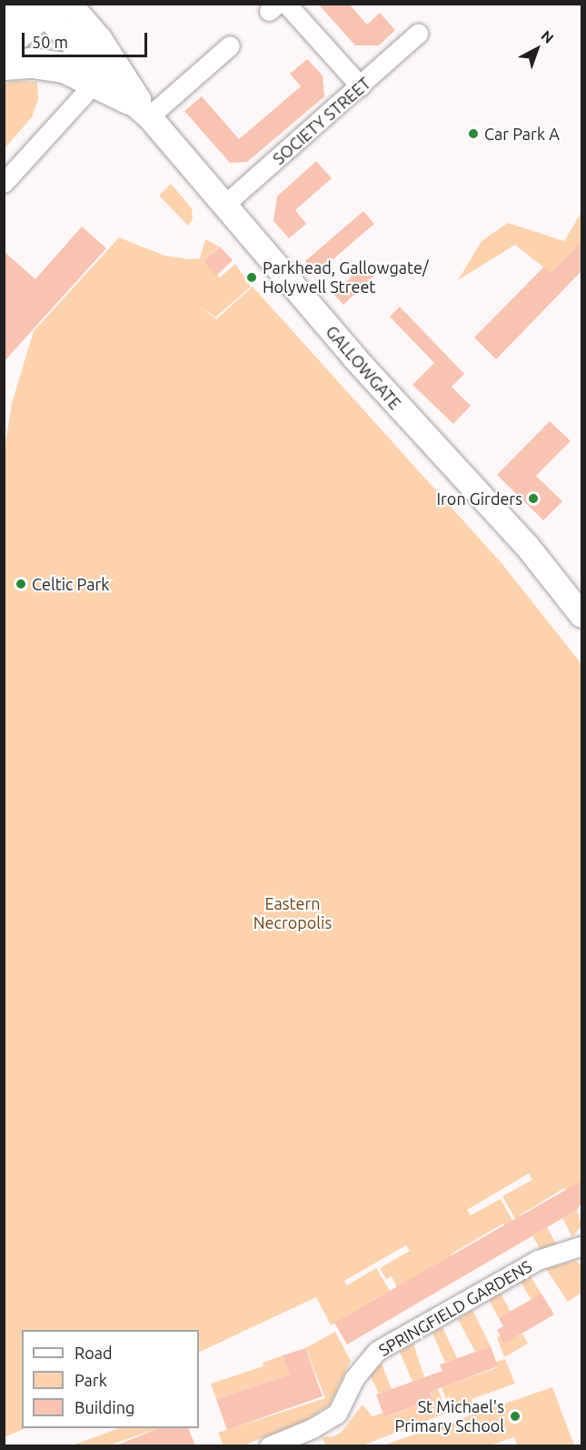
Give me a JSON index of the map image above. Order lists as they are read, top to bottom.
{
  "streets": {
    "street": ["SOCIETY STREET", "GALLOWGATE", "SPRINGFIELD GARDENS"]
  },
  "crossings": [
    ["SOCIETY STREET", "GALLOWGATE"]
  ],
  "parks": ["Eastern Necropolis"],
  "places": [
    "Car Park A",
    "Parkhead, Gallowgate/ Holywell Street",
    "Iron Girders",
    "Celtic Park",
    "St Michael's Primary School"
  ],
  "legend": ["Road", "Park", "Building"],
  "scale_bar": "50 m",
  "north": "top right"
}
